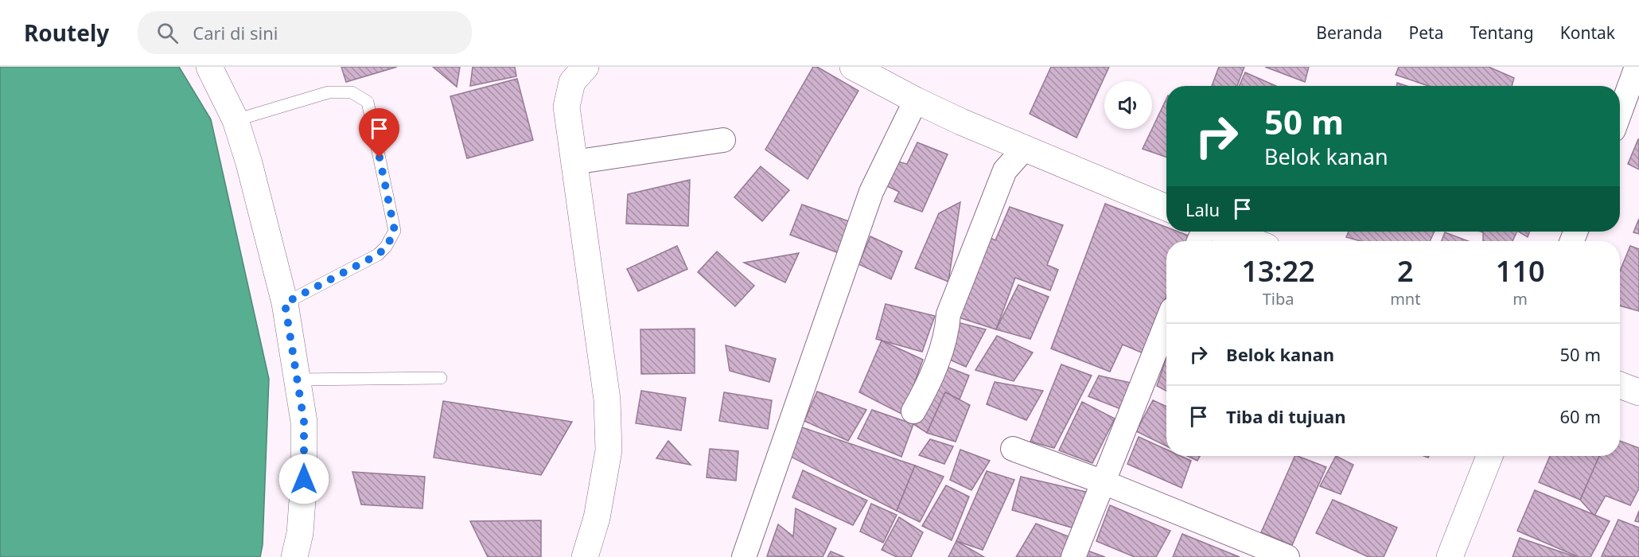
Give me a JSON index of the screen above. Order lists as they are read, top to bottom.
{
  "page": {
    "header": "Routely",
    "search": "Cari di sini",
    "nav": [
      "Beranda",
      "Peta",
      "Tentang",
      "Kontak"
    ],
    "turn": ["50 m", "Belok kanan"],
    "then": "Lalu",
    "eta": [
      "13:22",
      "Tiba",
      "2",
      "mnt",
      "110",
      "m"
    ],
    "list": [
      {
        "name": "Belok kanan",
        "value": "50 m"
      },
      {
        "name": "Tiba di tujuan",
        "value": "60 m"
      }
    ]
  }
}
